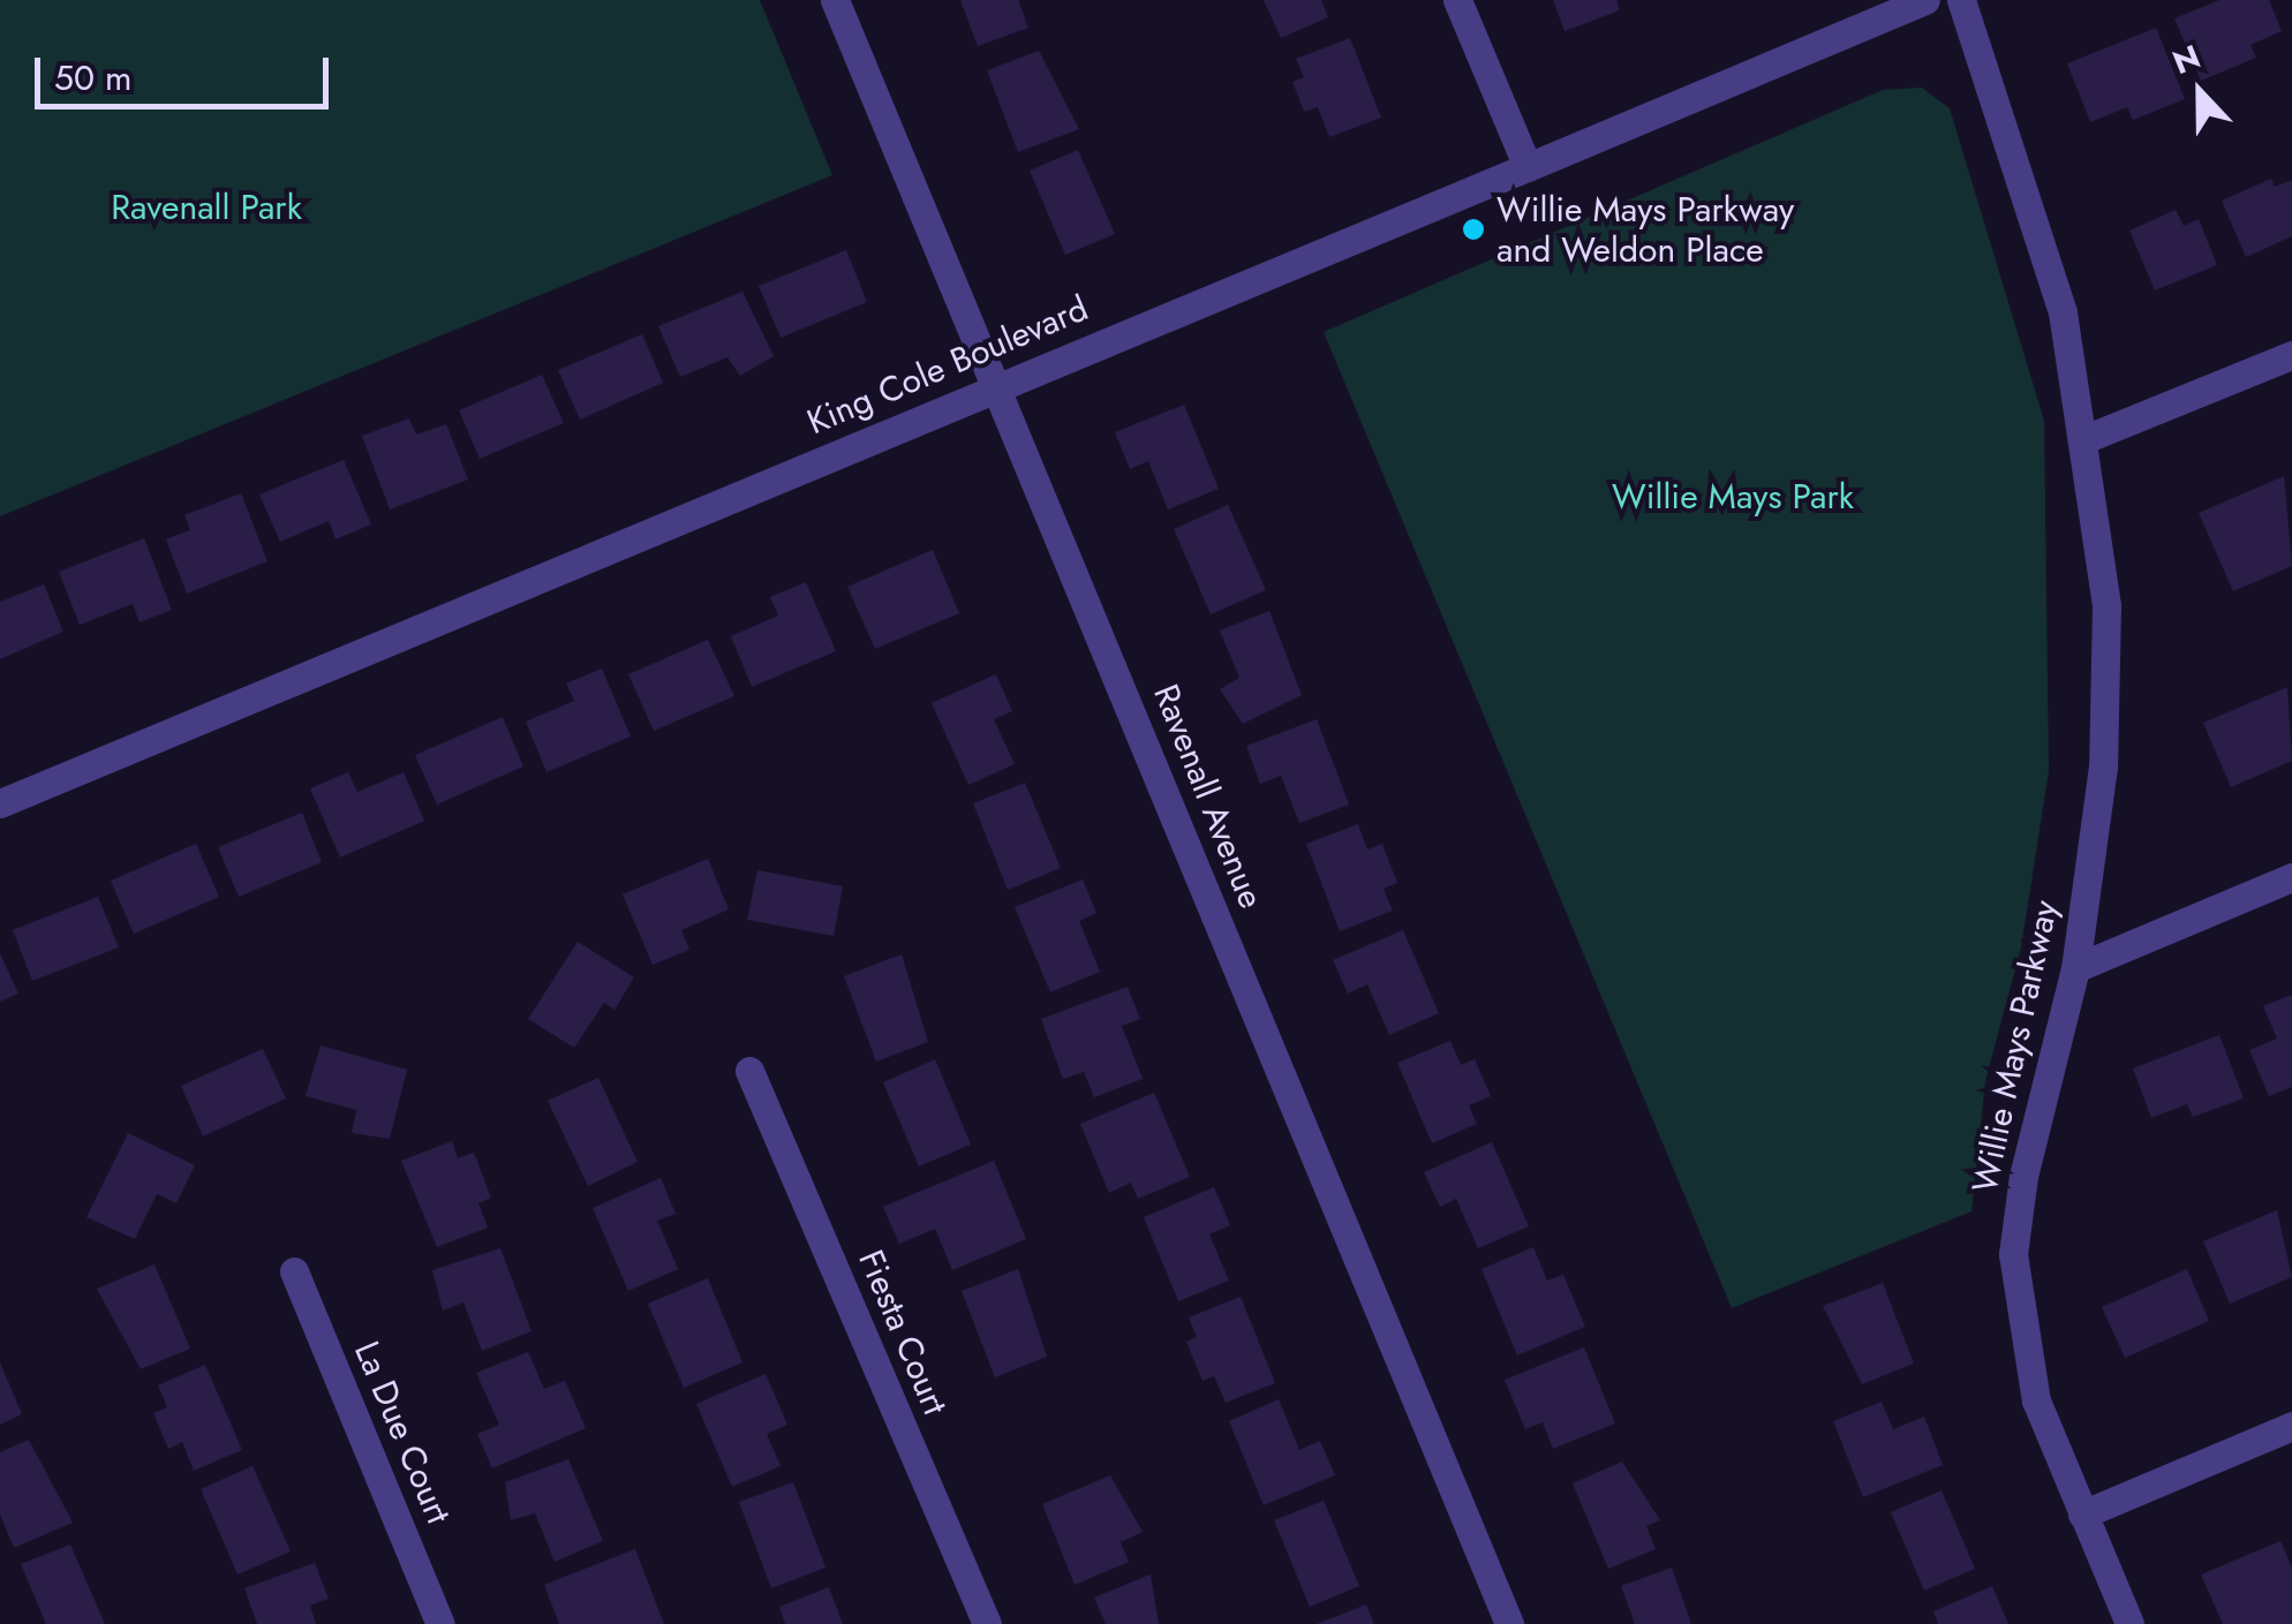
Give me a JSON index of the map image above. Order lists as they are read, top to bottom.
{
  "streets": {
    "street": [
      "King Cole Boulevard",
      "Ravenall Avenue",
      "Willie Mays Parkway",
      "Fiesta Court",
      "La Due Court"
    ]
  },
  "crossings": [
    ["King Cole Boulevard", "Ravenall Avenue"]
  ],
  "parks": ["Ravenall Park", "Willie Mays Park"],
  "places": ["Willie Mays Parkway and Weldon Place"],
  "scale_bar": "50 m",
  "north": "top"
}
